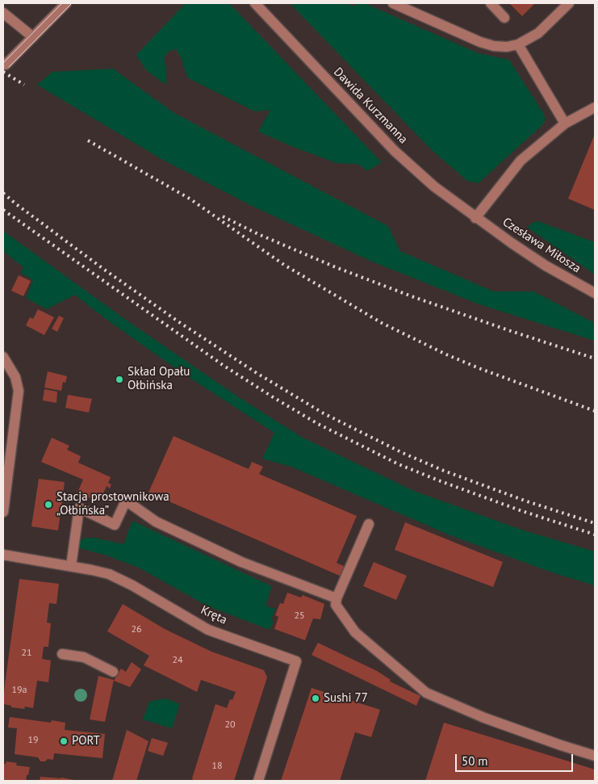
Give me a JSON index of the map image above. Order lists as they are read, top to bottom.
{
  "streets": {
    "street": ["Dawida Kurzmanna", "Czesława Miłosza", "Kręta"]
  },
  "crossings": [
    ["Dawida Kurzmanna", "Czesława Miłosza"]
  ],
  "places": [
    "Skład Opału Ołbińska",
    "Stacja prostownikowa „Ołbińska”",
    "Sushi 77",
    "PORT"
  ],
  "house_numbers": [
    "25",
    "26",
    "21",
    "24",
    "19a",
    "20",
    "19",
    "18"
  ],
  "scale_bar": "50 m"
}
